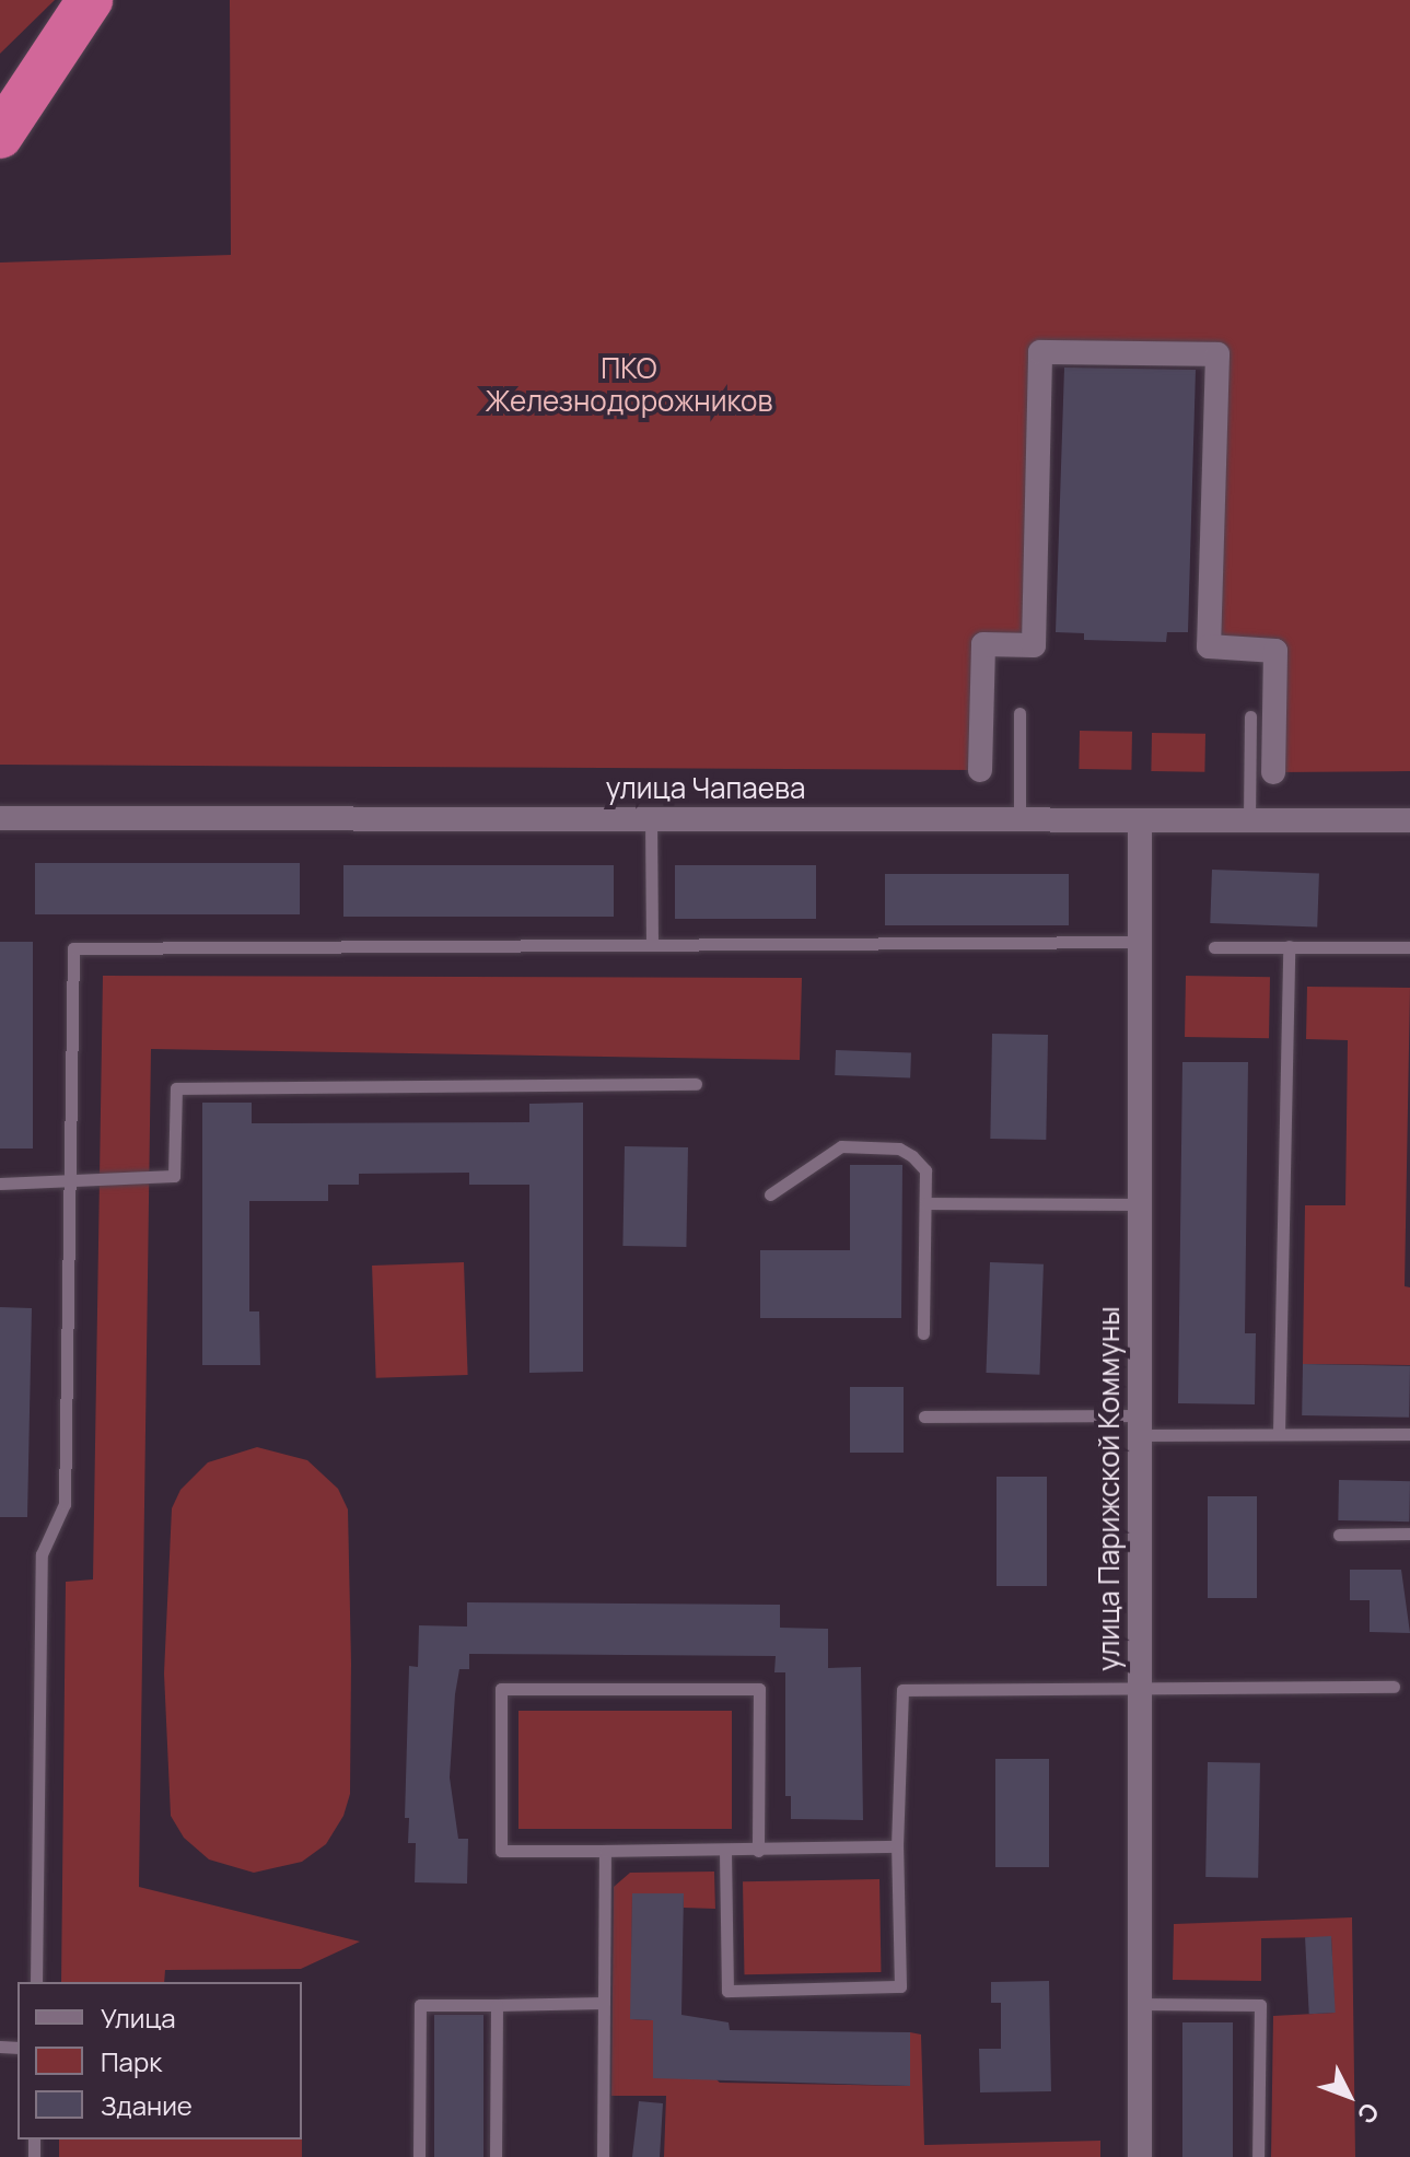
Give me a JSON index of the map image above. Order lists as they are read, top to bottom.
{
  "streets": {
    "street": ["улица Чапаева", "улица Парижской Коммуны"]
  },
  "crossings": [
    ["улица Чапаева", "улица Парижской Коммуны"]
  ],
  "parks": ["ПКО Железнодорожников"],
  "legend": ["Улица", "Парк", "Здание"],
  "north": "bottom right"
}
